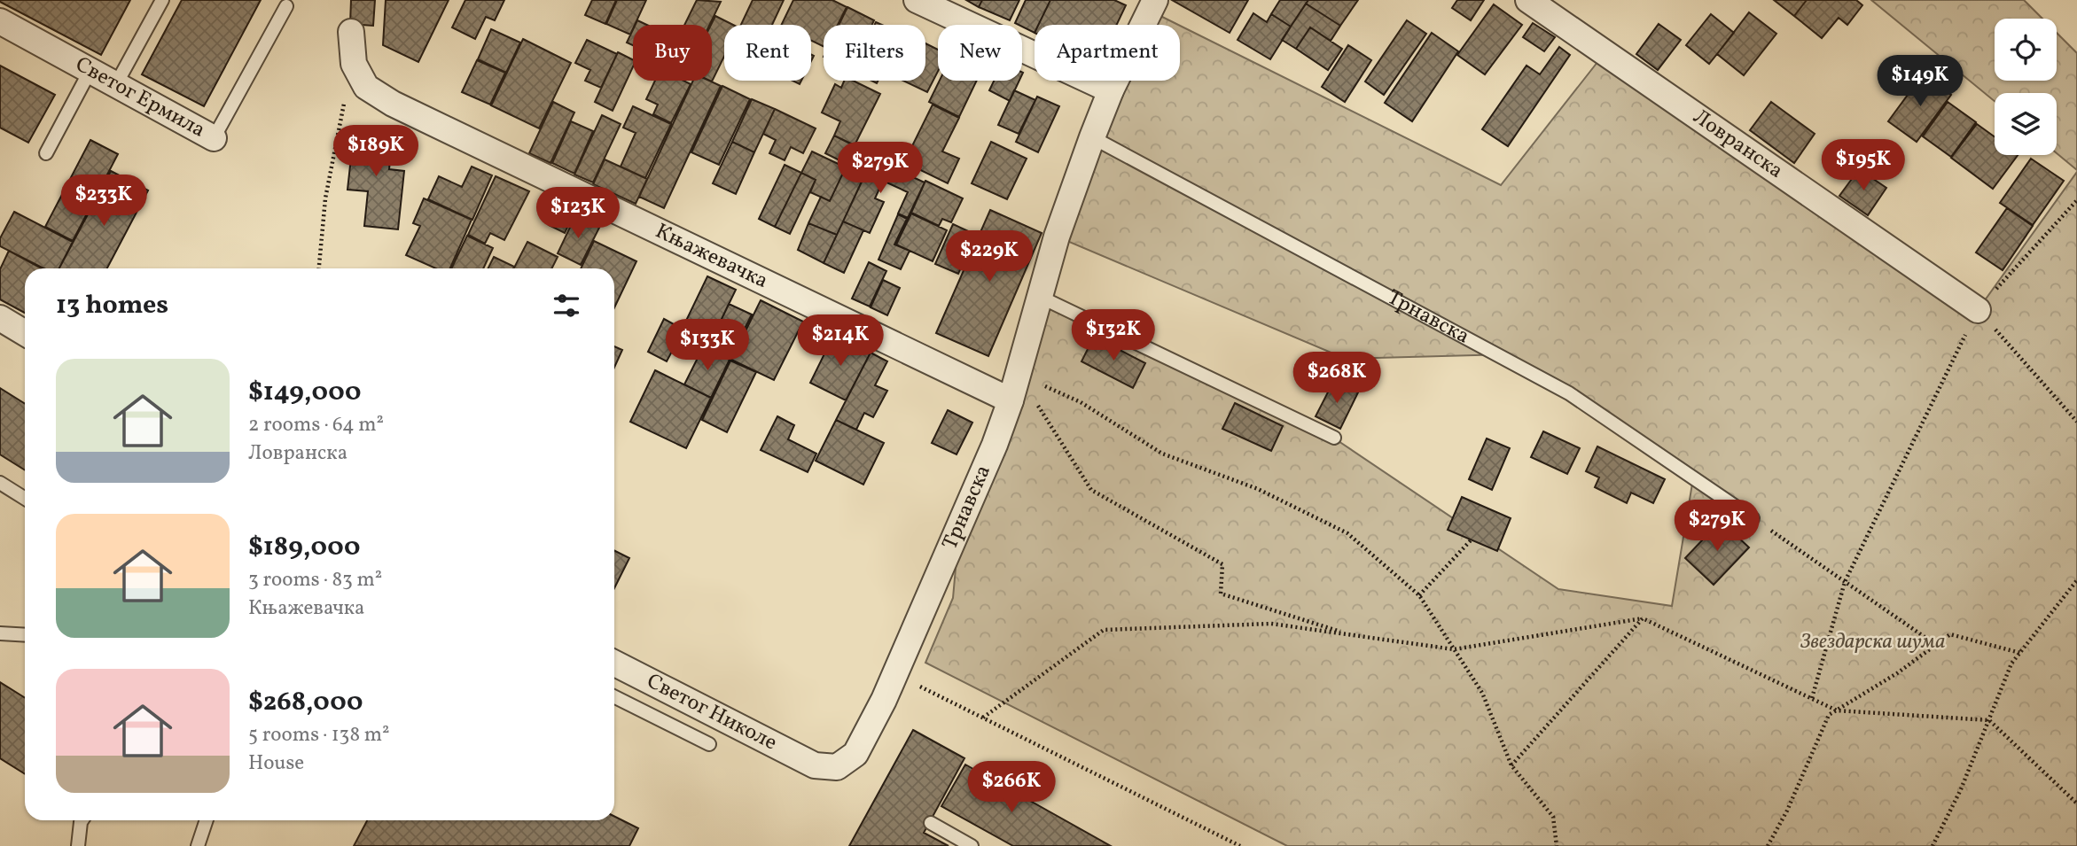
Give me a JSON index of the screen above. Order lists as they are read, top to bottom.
{
  "streets": {
    "street": [
      "Светог Ермила",
      "Ловранска",
      "Књажевачка",
      "Трнавска",
      "Светог Николе"
    ]
  },
  "crossings": [
    ["Књажевачка", "Трнавска"],
    ["Трнавска", "Светог Николе"]
  ],
  "parks": ["Звездарска шума"],
  "page": {
    "chip": [
      "Buy",
      "Rent",
      "Filters",
      "New",
      "Apartment"
    ],
    "price": [
      "$149K",
      "$189K",
      "$195K",
      "$279K",
      "$233K",
      "$123K",
      "$229K",
      "$132K",
      "$214K",
      "$133K",
      "$268K",
      "$279K",
      "$266K"
    ],
    "heading": "13 homes",
    "list": [
      {
        "name": "$149,000",
        "note": "2 rooms · 64 m² · Ловранска"
      },
      {
        "name": "$189,000",
        "note": "3 rooms · 83 m² · Књажевачка"
      },
      {
        "name": "$268,000",
        "note": "5 rooms · 138 m² · House"
      }
    ]
  }
}
